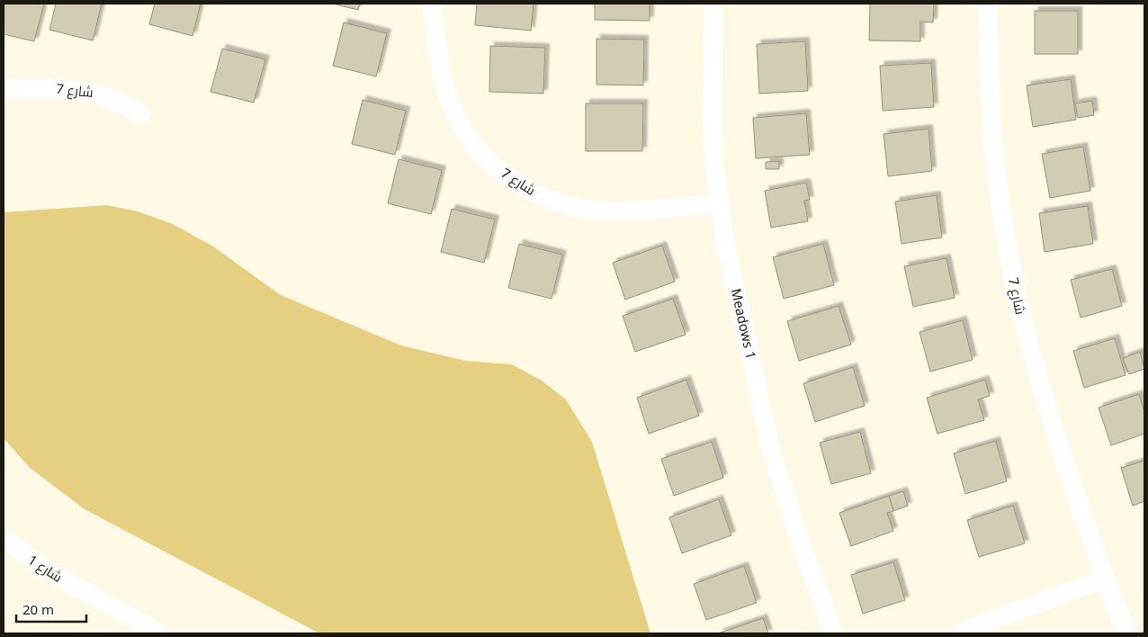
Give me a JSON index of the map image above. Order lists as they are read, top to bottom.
{
  "streets": {
    "street": ["شارع 7", "Meadows 1", "شارع 1"]
  },
  "crossings": [
    ["شارع 7", "Meadows 1"]
  ],
  "scale_bar": "20 m"
}
